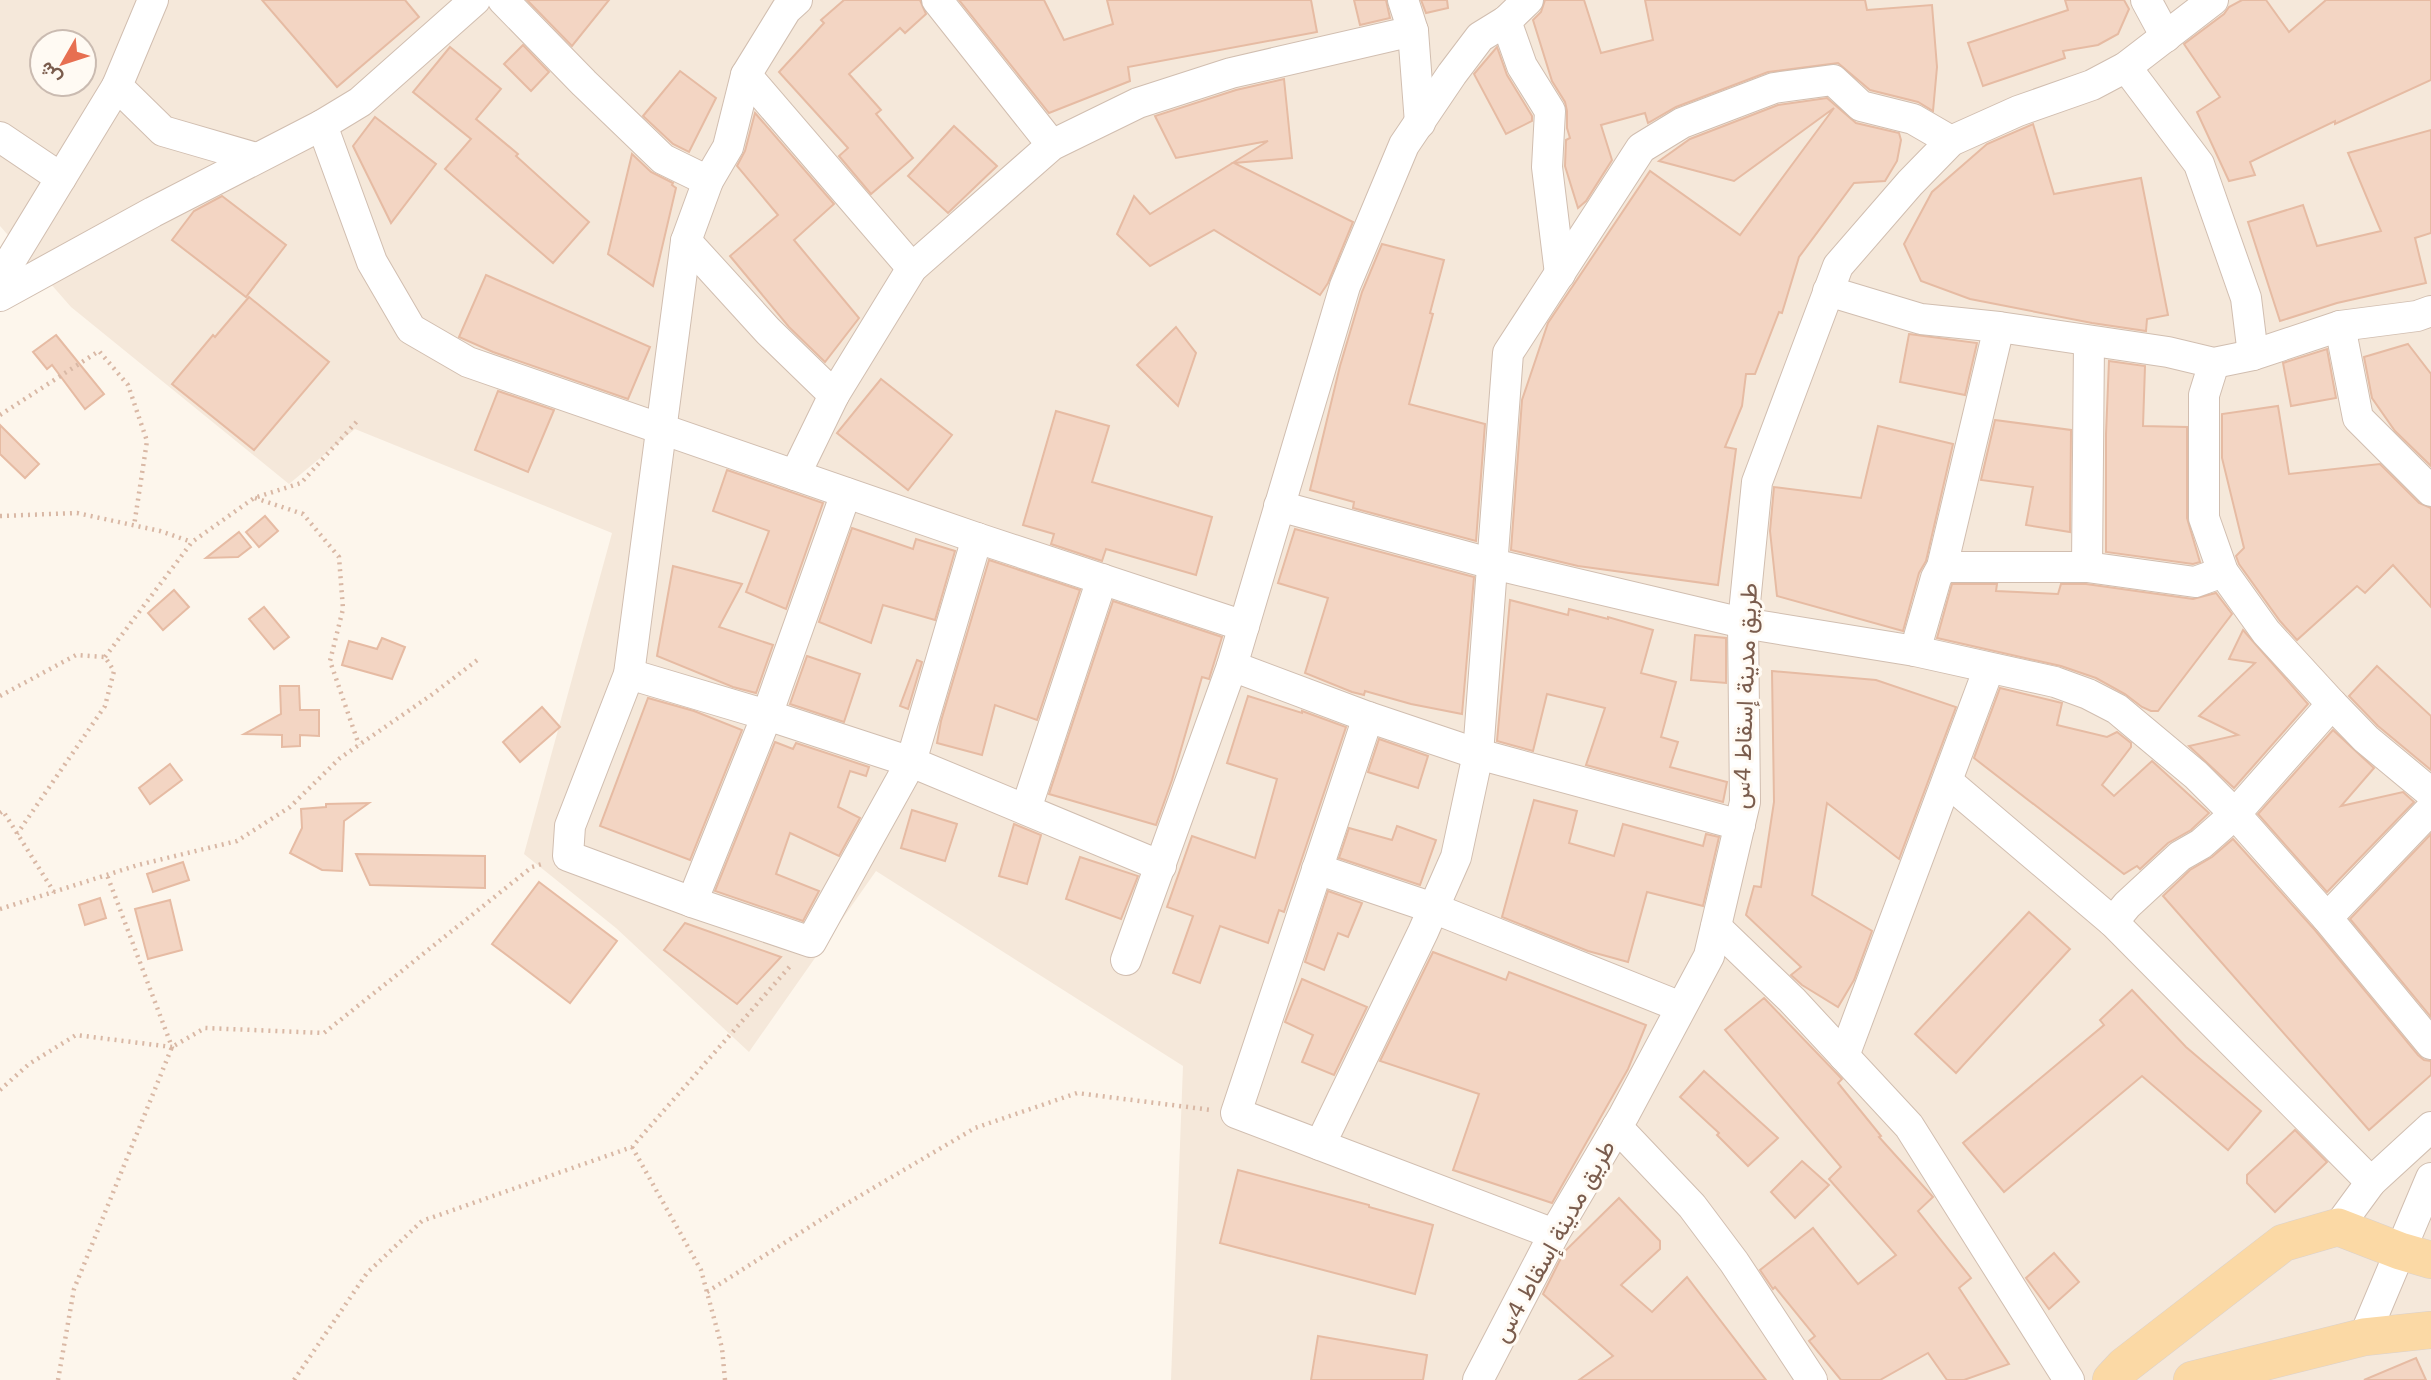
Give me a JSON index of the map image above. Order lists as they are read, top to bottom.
{
  "streets": {
    "street": ["طريق مدينة إسقاط 4س"]
  },
  "north": "bottom left"
}
